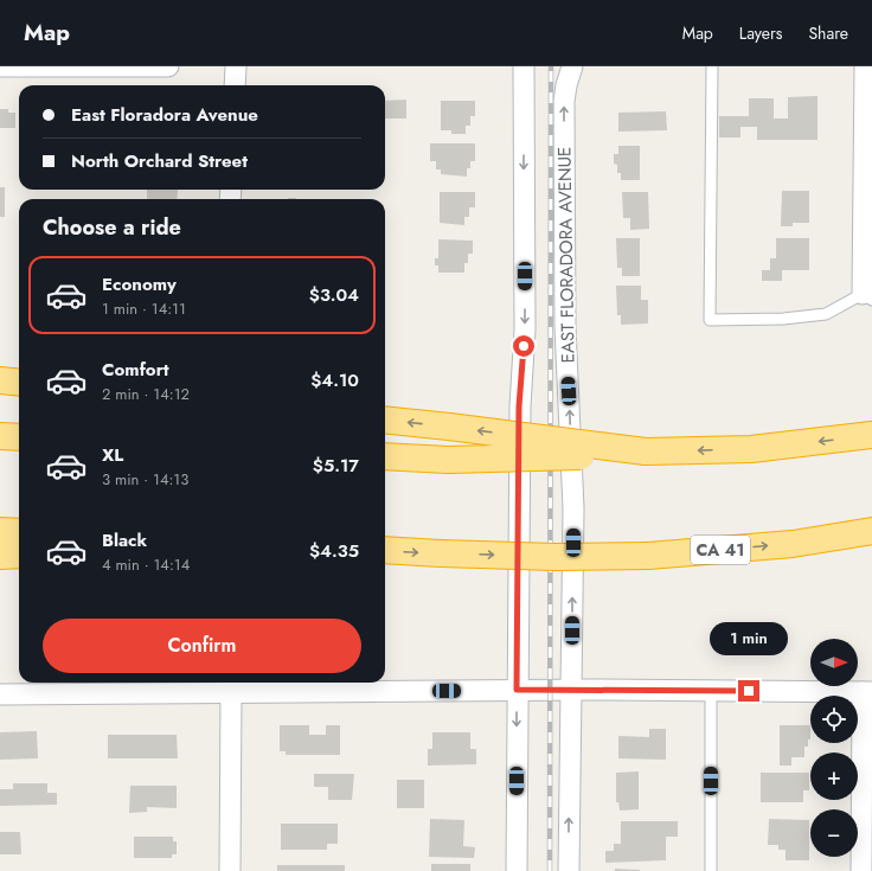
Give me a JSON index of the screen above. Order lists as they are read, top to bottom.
{
  "streets": {
    "highway": ["CA 41"],
    "street": ["EAST FLORADORA AVENUE"]
  },
  "north": "right",
  "page": {
    "header": "Map",
    "nav": ["Map", "Layers", "Share"],
    "banner": ["East Floradora Avenue", "North Orchard Street"],
    "heading": "Choose a ride",
    "list": [
      {
        "name": "Economy",
        "note": "1 min · 14:11",
        "value": "$3.04"
      },
      {
        "name": "Comfort",
        "note": "2 min · 14:12",
        "value": "$4.10"
      },
      {
        "name": "XL",
        "note": "3 min · 14:13",
        "value": "$5.17"
      },
      {
        "name": "Black",
        "note": "4 min · 14:14",
        "value": "$4.35"
      }
    ],
    "buttons": "Confirm",
    "bubble": "1 min",
    "map_buttons": ["+", "−"]
  }
}
